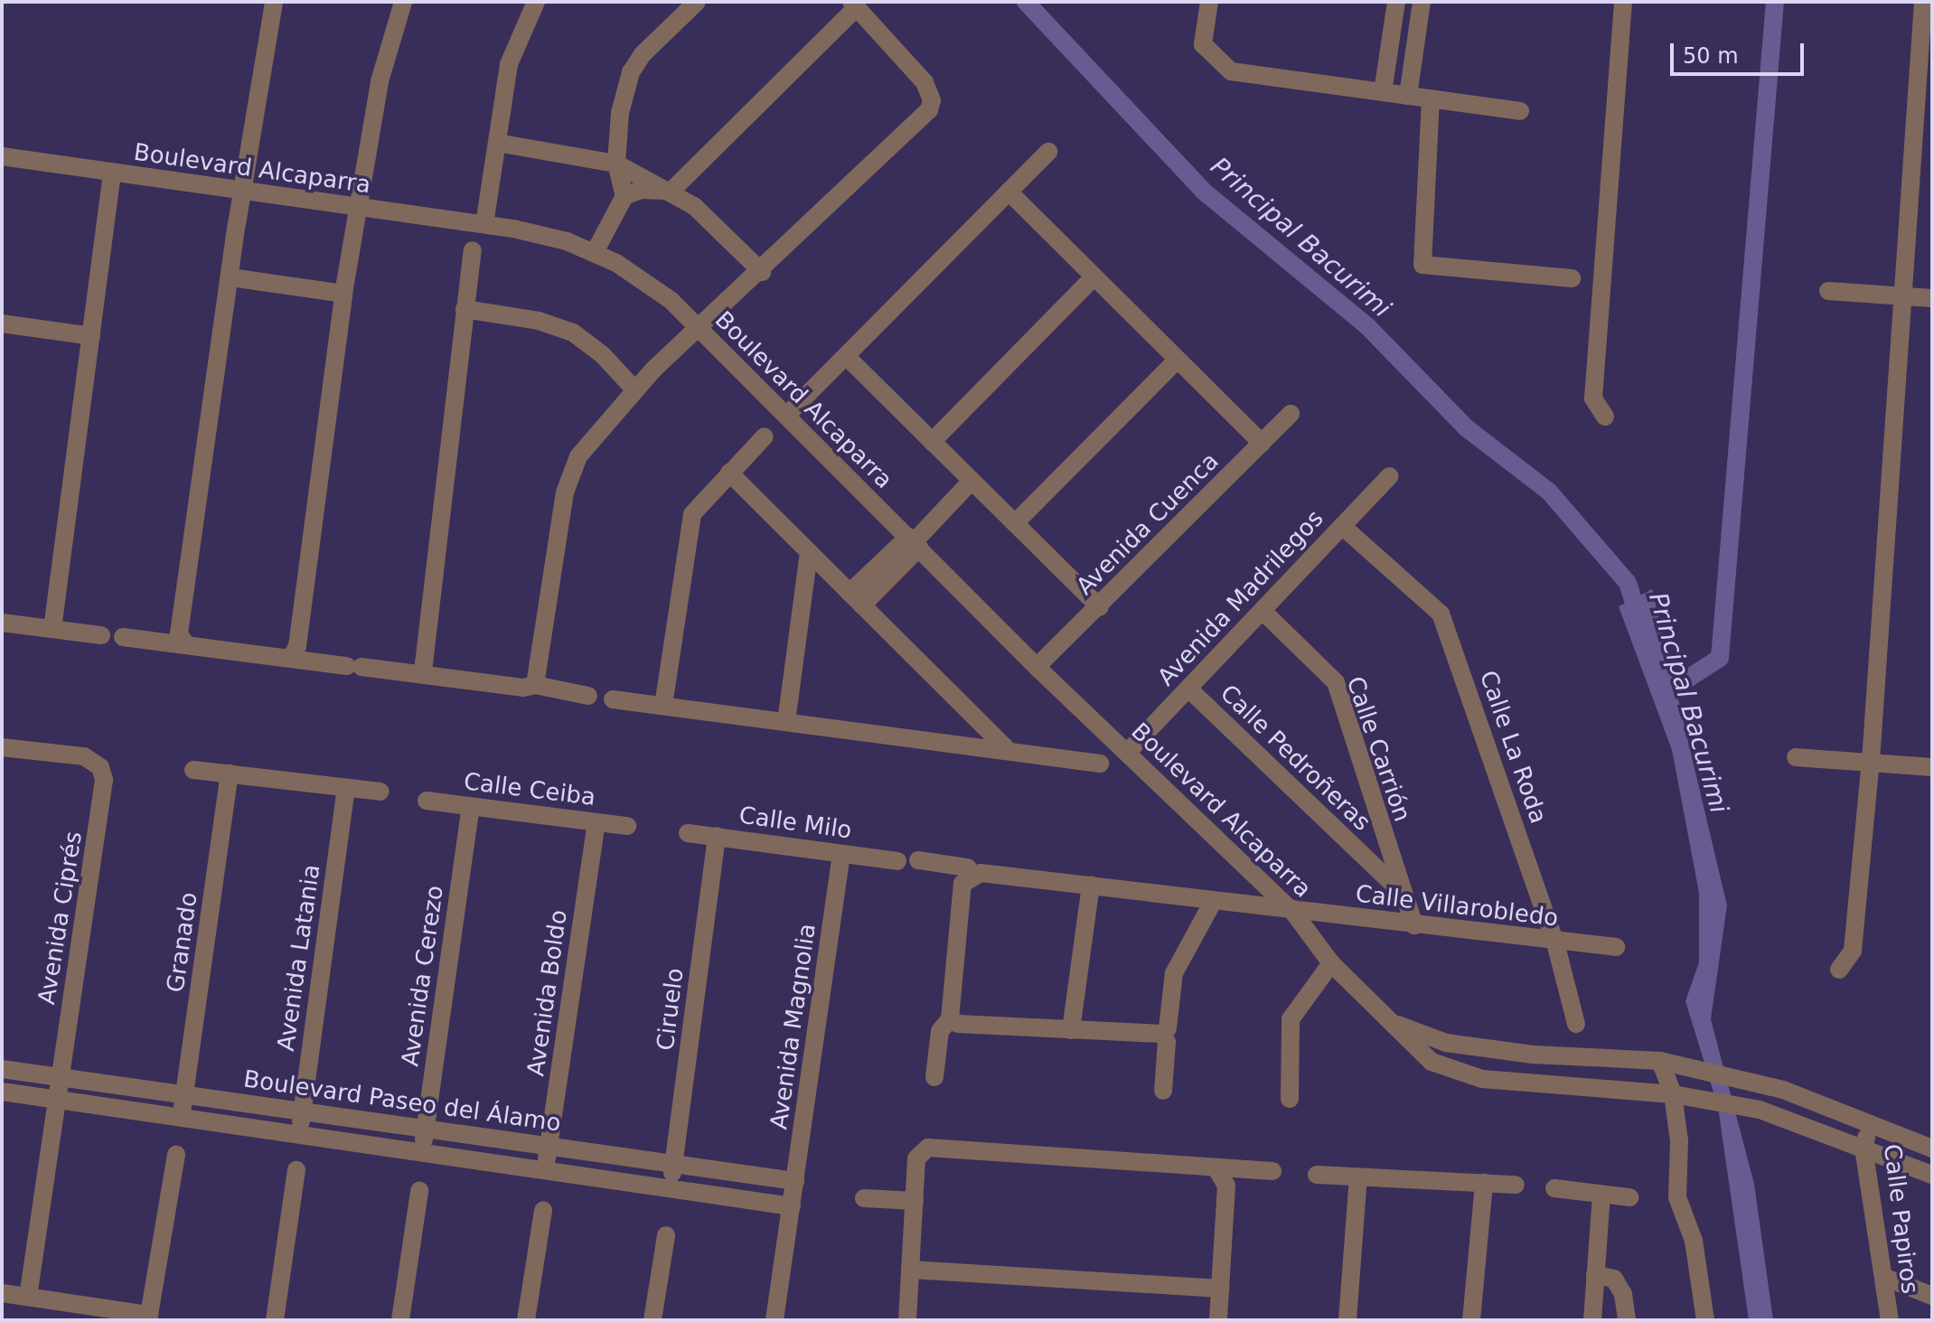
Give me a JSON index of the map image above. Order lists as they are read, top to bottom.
{
  "streets": {
    "street": [
      "Boulevard Alcaparra",
      "Avenida Cuenca",
      "Avenida Madrilegos",
      "Calle La Roda",
      "Calle Carrión",
      "Calle Pedroñeras",
      "Calle Ceiba",
      "Calle Milo",
      "Calle Villarobledo",
      "Avenida Ciprés",
      "Granado",
      "Avenida Latania",
      "Avenida Cerezo",
      "Avenida Boldo",
      "Ciruelo",
      "Avenida Magnolia",
      "Boulevard Paseo del Álamo",
      "Calle Papiros"
    ]
  },
  "crossings": [
    ["Boulevard Alcaparra", "Avenida Cuenca"],
    ["Boulevard Alcaparra", "Avenida Madrilegos"],
    ["Boulevard Alcaparra", "Calle Villarobledo"],
    ["Boulevard Alcaparra", "Calle Papiros"],
    ["Avenida Madrilegos", "Calle La Roda"],
    ["Avenida Madrilegos", "Calle Carrión"],
    ["Avenida Madrilegos", "Calle Pedroñeras"],
    ["Calle La Roda", "Calle Villarobledo"],
    ["Calle Carrión", "Calle Pedroñeras"],
    ["Calle Carrión", "Calle Villarobledo"],
    ["Calle Ceiba", "Avenida Cerezo"],
    ["Calle Ceiba", "Avenida Boldo"],
    ["Calle Milo", "Ciruelo"],
    ["Calle Milo", "Avenida Magnolia"],
    ["Avenida Ciprés", "Boulevard Paseo del Álamo"],
    ["Granado", "Boulevard Paseo del Álamo"],
    ["Avenida Latania", "Boulevard Paseo del Álamo"],
    ["Avenida Cerezo", "Boulevard Paseo del Álamo"],
    ["Avenida Boldo", "Boulevard Paseo del Álamo"],
    ["Ciruelo", "Boulevard Paseo del Álamo"],
    ["Avenida Magnolia", "Boulevard Paseo del Álamo"]
  ],
  "water": ["Principal Bacurimi"],
  "scale_bar": "50 m"
}
